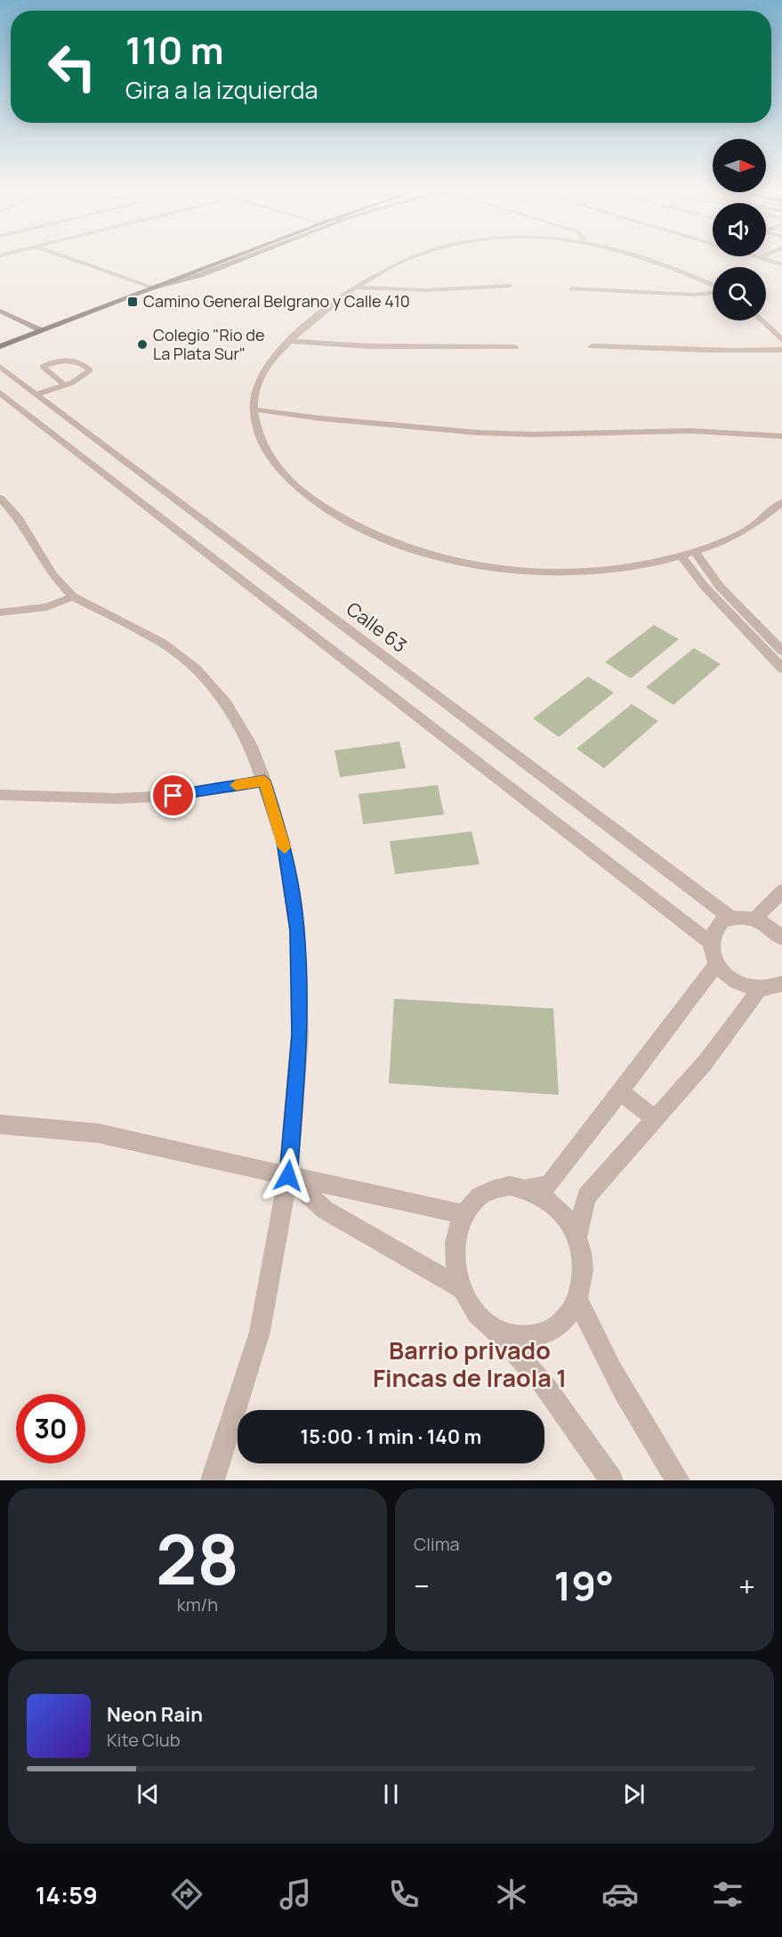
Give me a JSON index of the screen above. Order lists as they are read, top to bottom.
{
  "streets": {
    "street": ["Calle 63"]
  },
  "districts": ["Barrio privado Fincas de Iraola 1"],
  "places": {
    "transit": ["Camino General Belgrano y Calle 410"],
    "other": ["Colegio \"Rio de La Plata Sur\""]
  },
  "north": "right",
  "page": {
    "turn": ["110 m", "Gira a la izquierda"],
    "limit": "30",
    "trip": "15:00 · 1 min · 140 m",
    "tile": [
      ["28", "km/h"],
      "Clima"
    ],
    "heat": ["−", "19°", "+"],
    "song": ["Neon Rain", "Kite Club"],
    "tabs": "14:59"
  }
}
